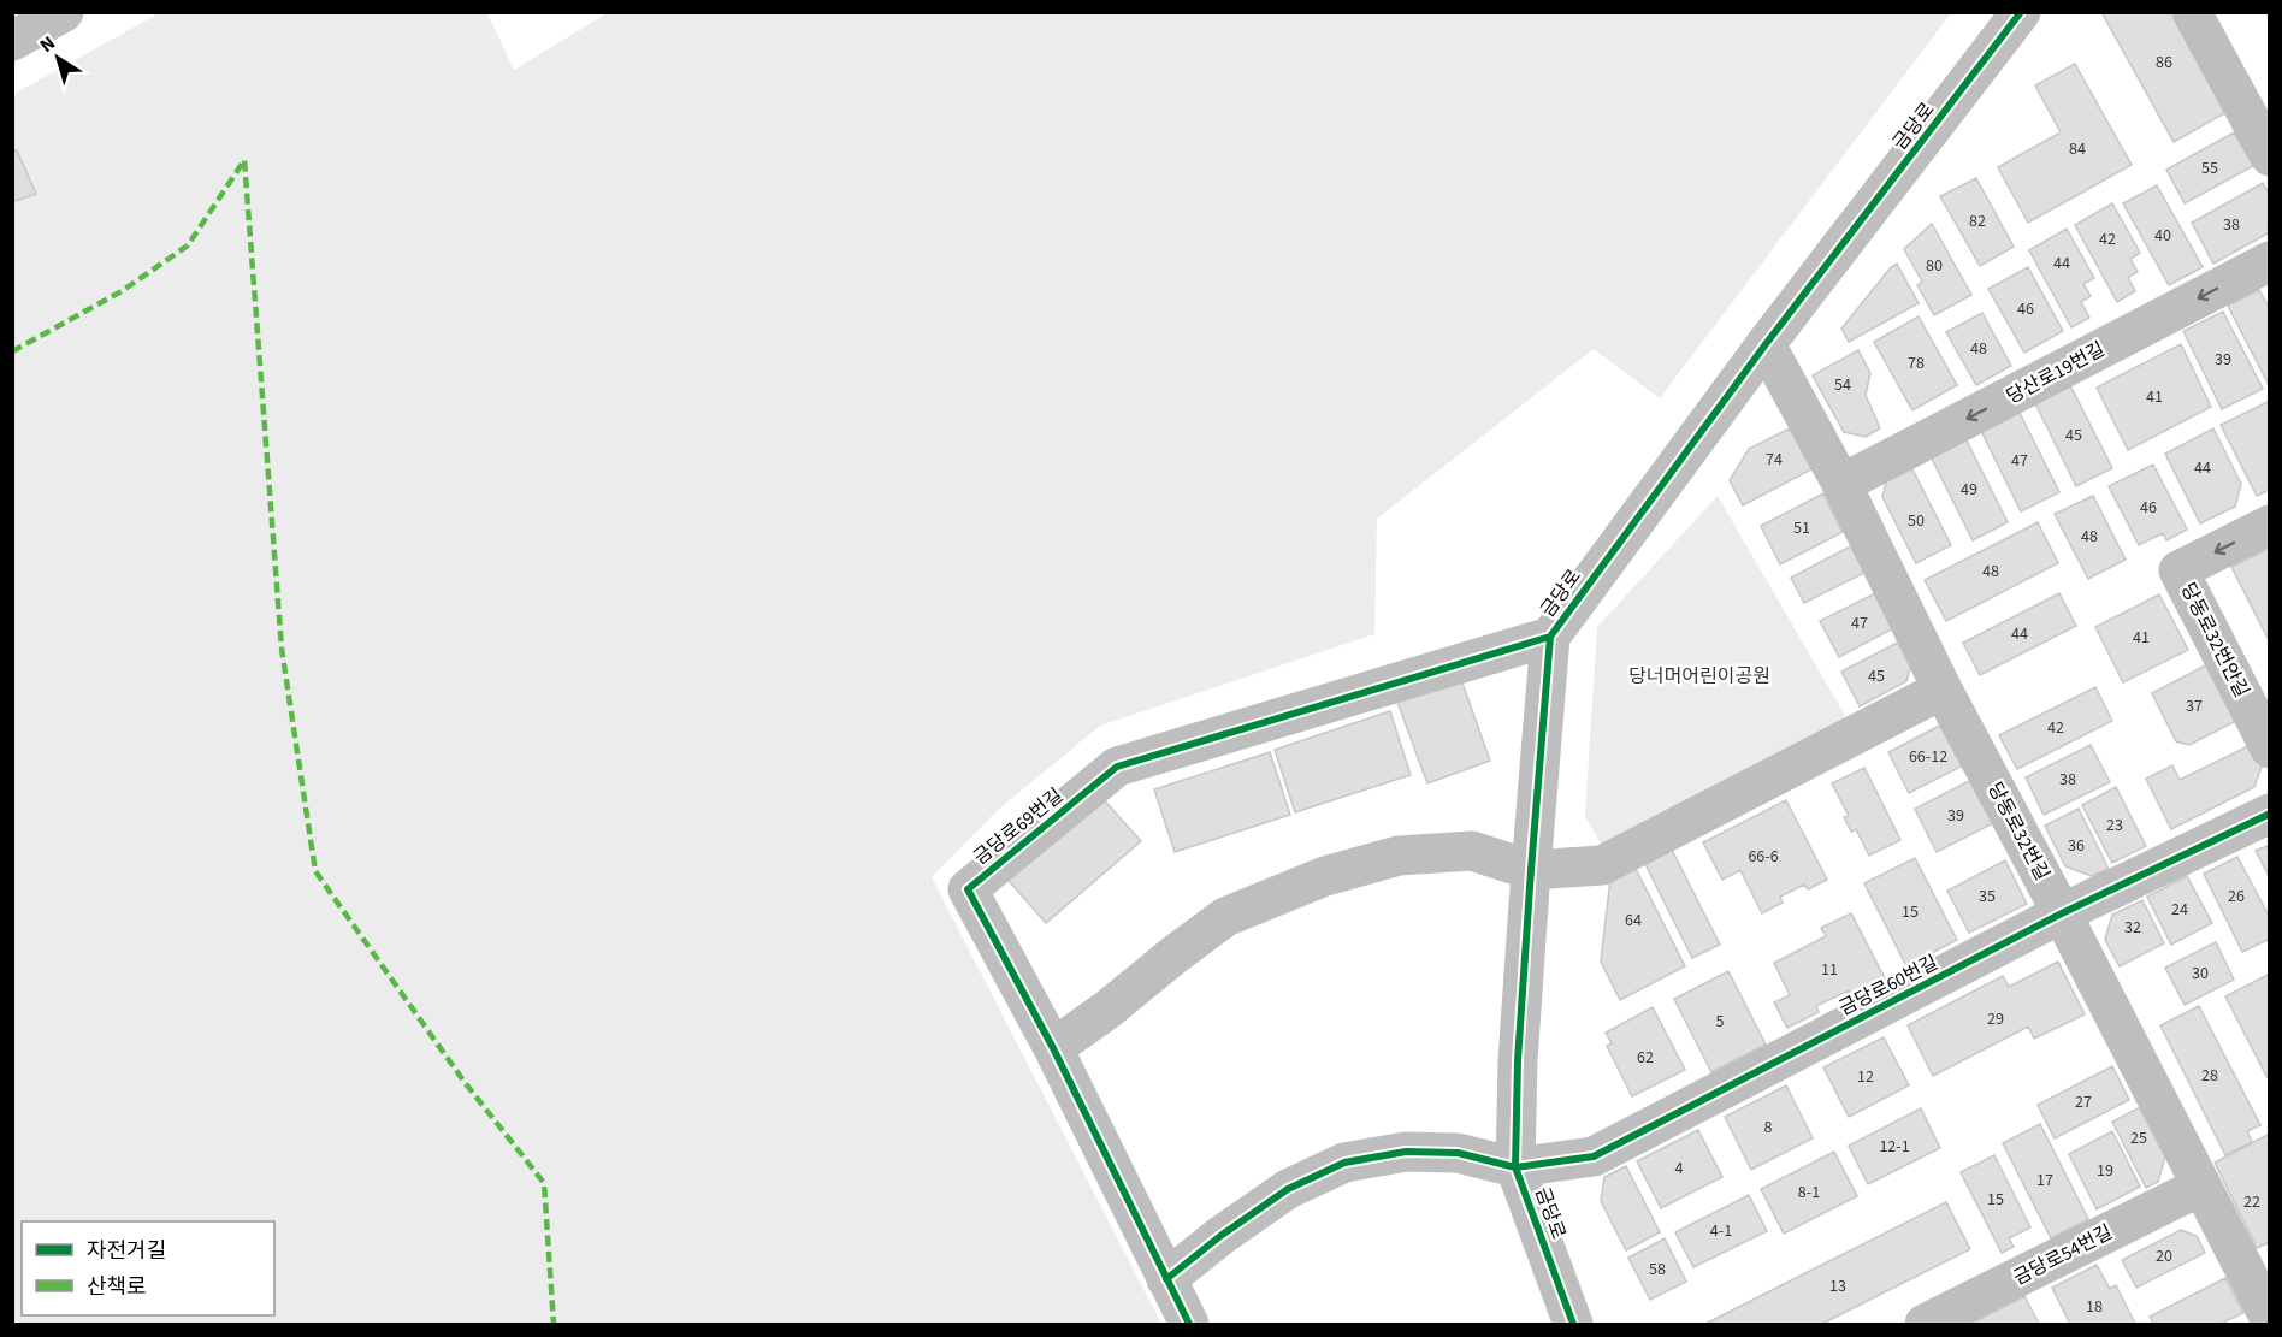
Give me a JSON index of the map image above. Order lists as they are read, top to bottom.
{
  "streets": {
    "street": [
      "금당로",
      "당산로19번길",
      "당동로32번안길",
      "금당로69번길",
      "당동로32번길",
      "금당로60번길",
      "금당로54번길"
    ]
  },
  "crossings": [
    ["금당로", "금당로69번길"],
    ["금당로", "당동로32번길"],
    ["금당로", "금당로60번길"],
    ["당산로19번길", "당동로32번길"],
    ["당동로32번길", "금당로60번길"],
    ["당동로32번길", "금당로54번길"]
  ],
  "one_way": ["당산로19번길"],
  "parks": ["당너머어린이공원"],
  "house_numbers": [
    "86",
    "84",
    "55",
    "82",
    "38",
    "40",
    "42",
    "44",
    "80",
    "46",
    "48",
    "39",
    "78",
    "54",
    "41",
    "45",
    "74",
    "47",
    "44",
    "49",
    "46",
    "50",
    "51",
    "48",
    "48",
    "47",
    "44",
    "41",
    "45",
    "37",
    "42",
    "66-12",
    "38",
    "39",
    "23",
    "36",
    "66-6",
    "35",
    "26",
    "24",
    "15",
    "64",
    "32",
    "11",
    "30",
    "29",
    "5",
    "62",
    "28",
    "12",
    "27",
    "8",
    "25",
    "12-1",
    "4",
    "19",
    "17",
    "8-1",
    "15",
    "22",
    "4-1",
    "20",
    "58",
    "13",
    "18"
  ],
  "legend": ["자전거길", "산책로"],
  "north": "top left"
}
